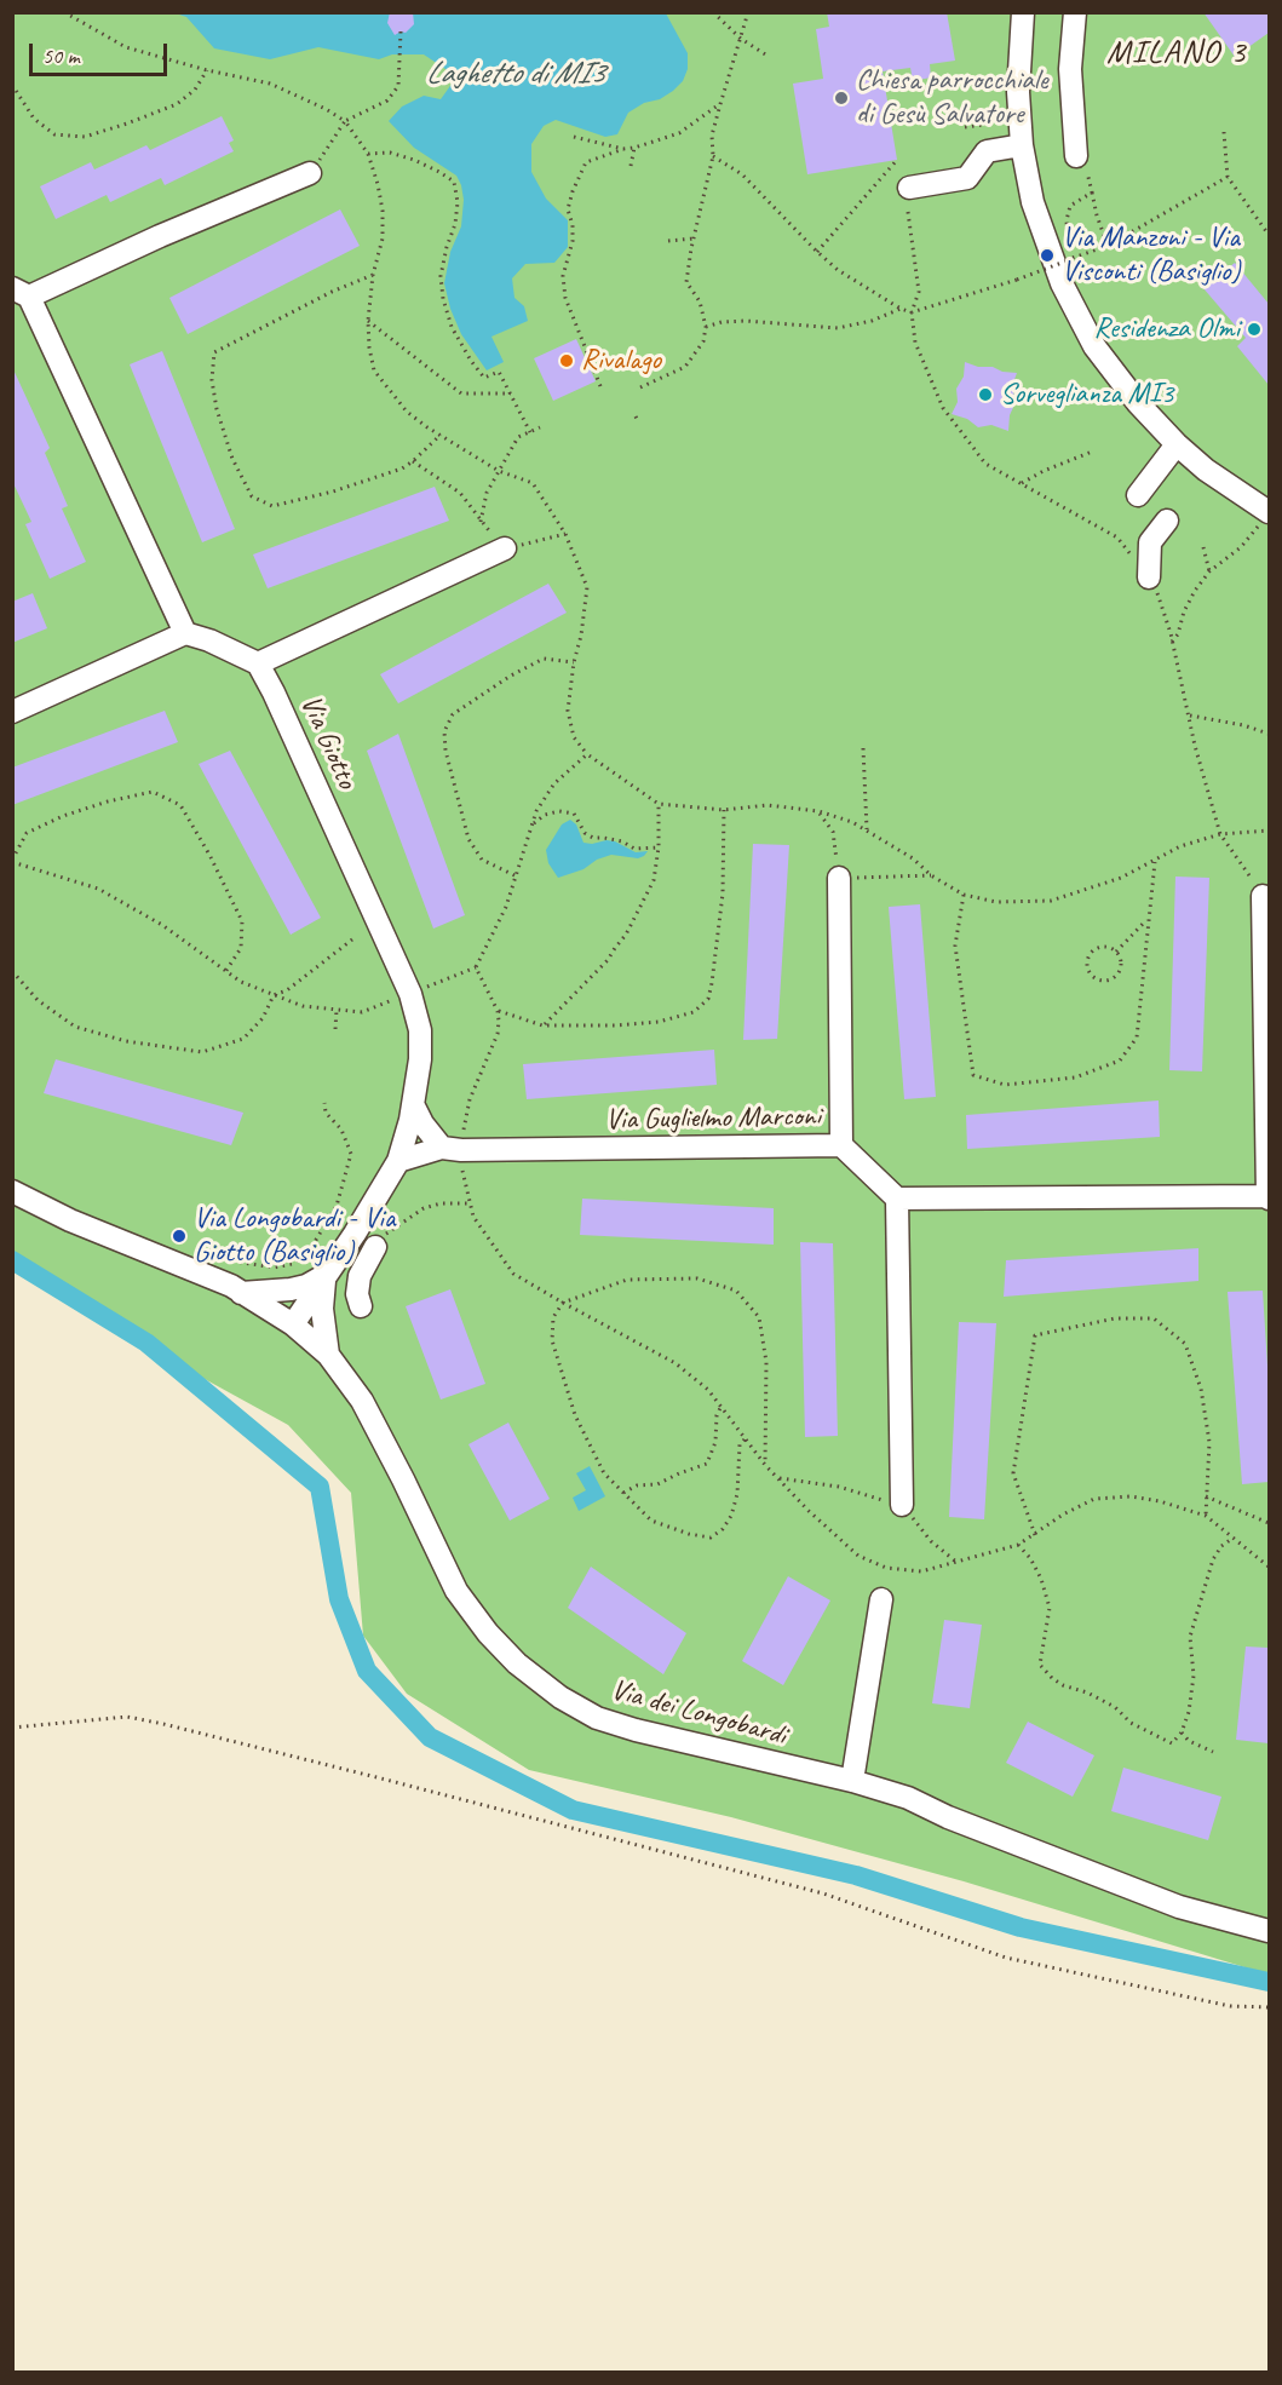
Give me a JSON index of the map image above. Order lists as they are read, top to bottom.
{
  "streets": {
    "street": ["Via Giotto", "Via Guglielmo Marconi", "Via dei Longobardi"]
  },
  "crossings": [
    ["Via Giotto", "Via Guglielmo Marconi"],
    ["Via Giotto", "Via dei Longobardi"]
  ],
  "districts": ["MILANO 3"],
  "water": ["Laghetto di MI3"],
  "places": [
    "Chiesa parrocchiale di Gesù Salvatore",
    "Via Manzoni - Via Visconti (Basiglio)",
    "Residenza Olmi",
    "Rivalago",
    "Sorveglianza MI3",
    "Via Longobardi - Via Giotto (Basiglio)"
  ],
  "scale_bar": "50 m"
}
